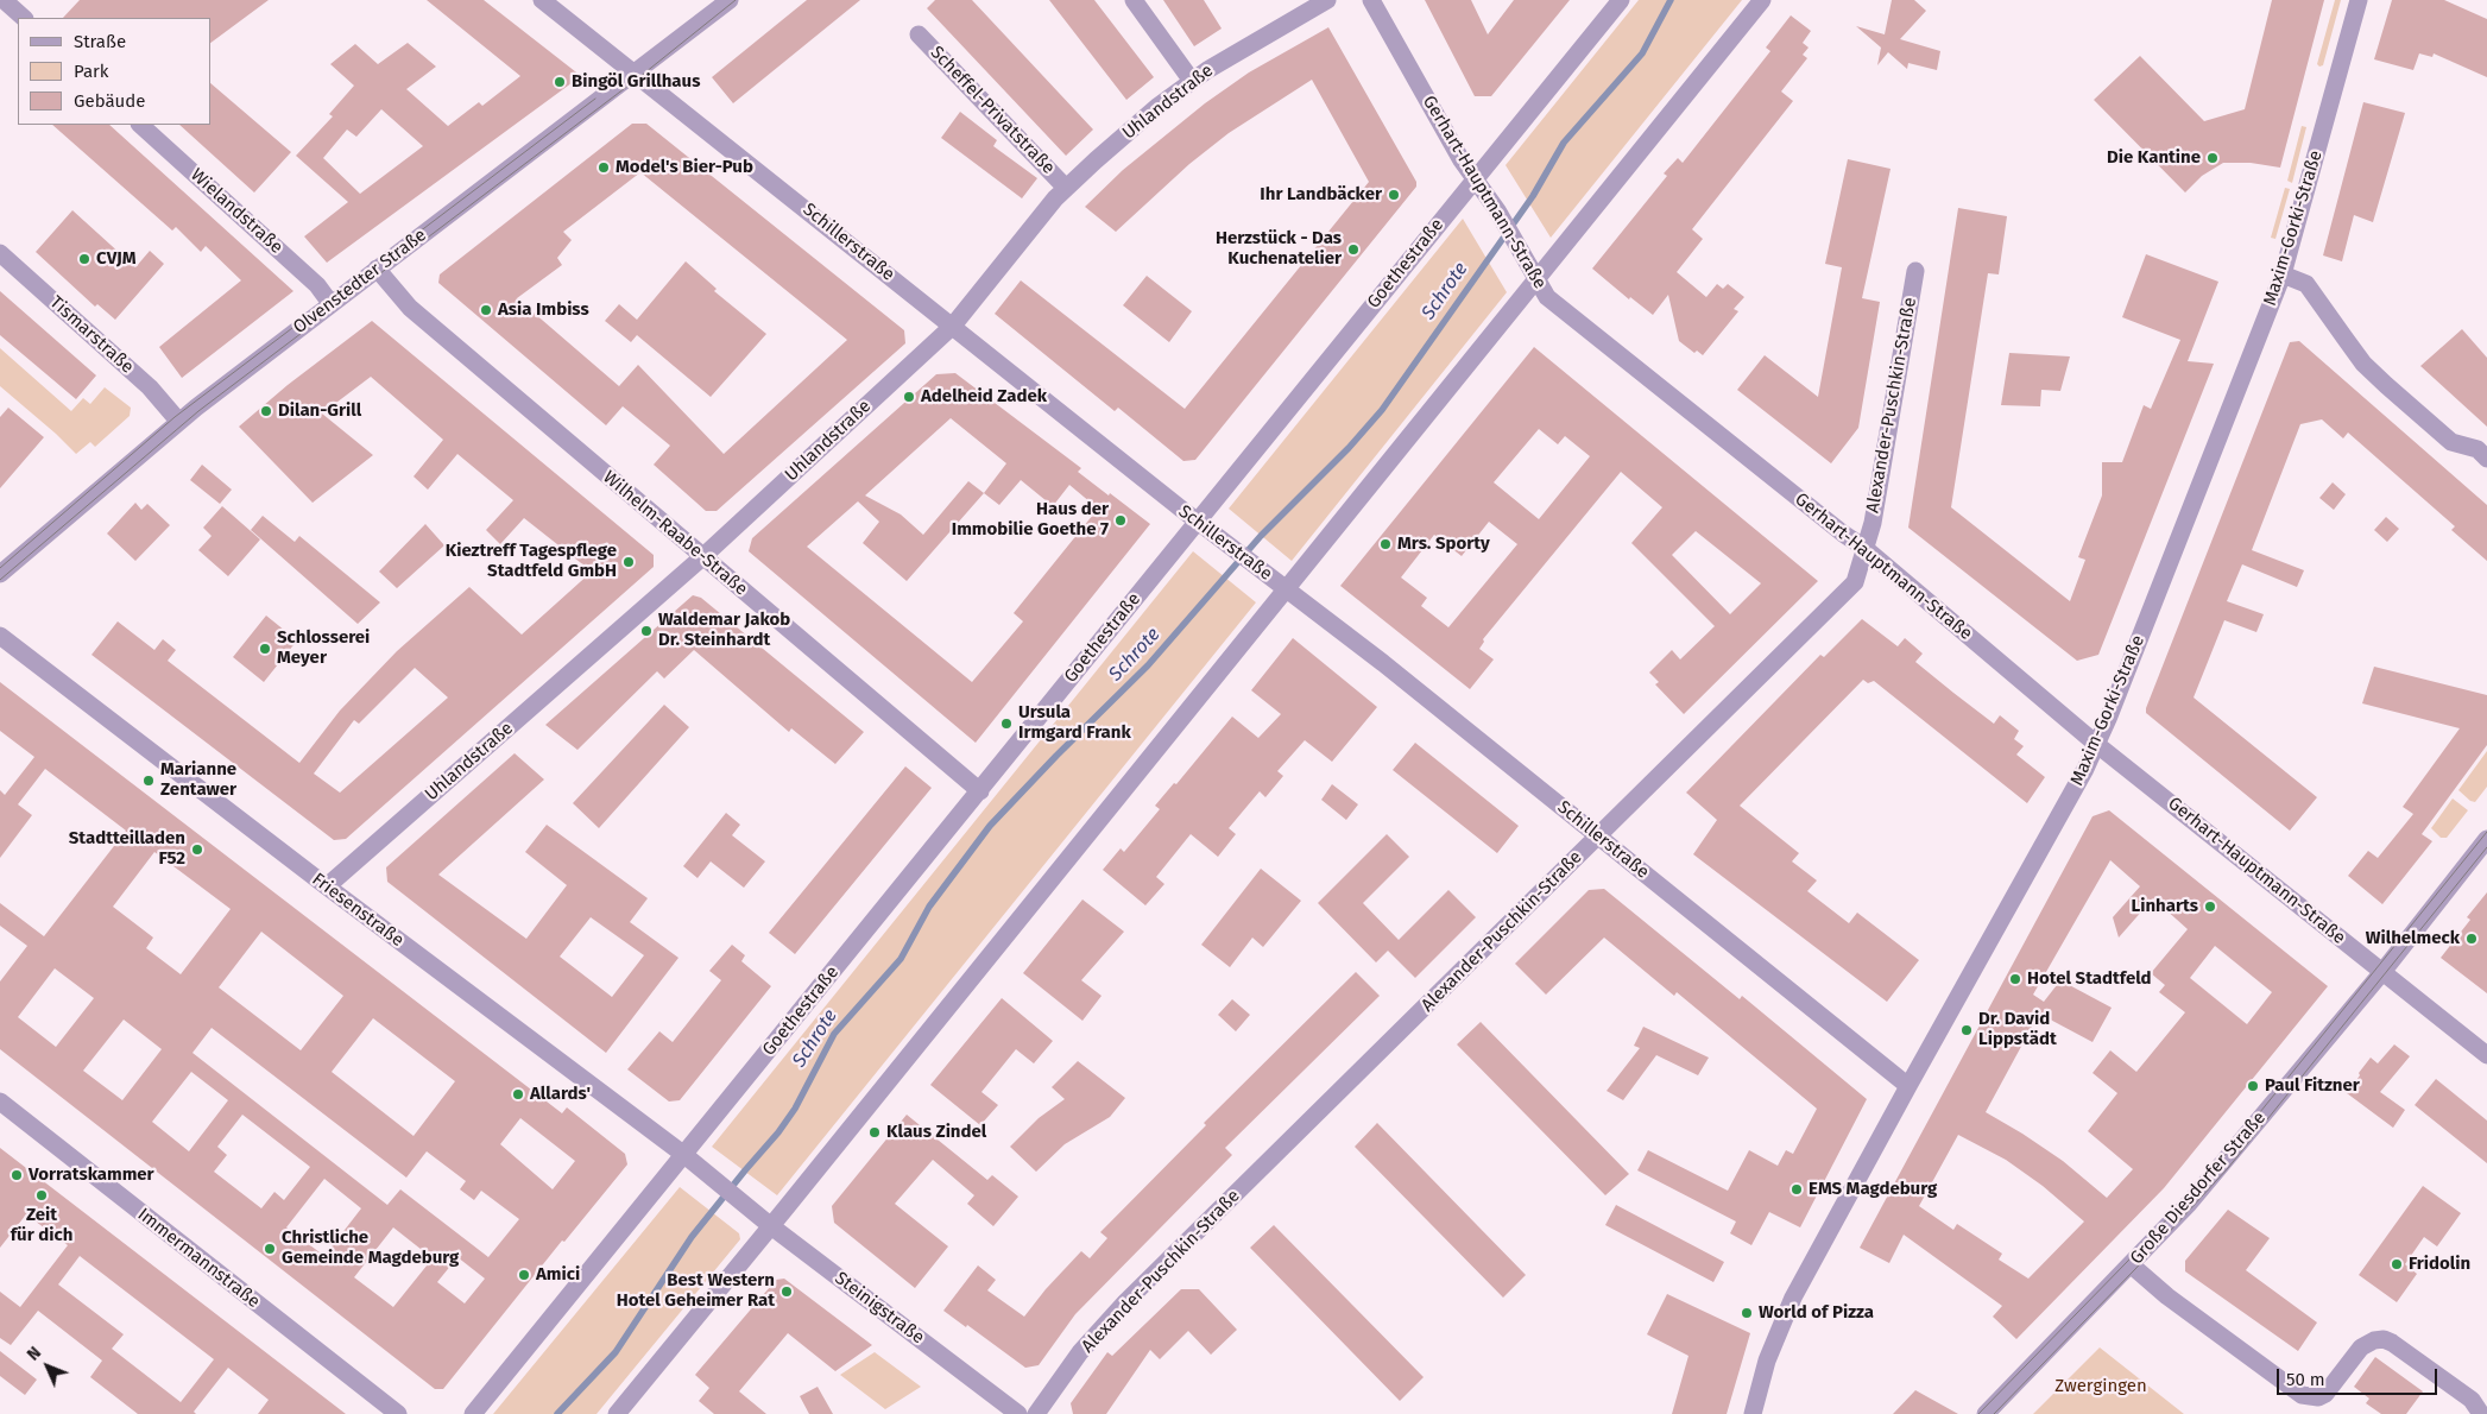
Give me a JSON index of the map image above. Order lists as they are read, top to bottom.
{
  "streets": {
    "street": [
      "Uhlandstraße",
      "Scheffel-Privatstraße",
      "Gerhart-Hauptmann-Straße",
      "Wielandstraße",
      "Maxim-Gorki-Straße",
      "Schillerstraße",
      "Goethestraße",
      "Olvenstedter Straße",
      "Tismarstraße",
      "Alexander-Puschkin-Straße",
      "Wilhelm-Raabe-Straße",
      "Friesenstraße",
      "Große Diesdorfer Straße",
      "Immermannstraße",
      "Steinigstraße"
    ]
  },
  "crossings": [
    ["Uhlandstraße", "Scheffel-Privatstraße"],
    ["Uhlandstraße", "Schillerstraße"],
    ["Uhlandstraße", "Wilhelm-Raabe-Straße"],
    ["Uhlandstraße", "Friesenstraße"],
    ["Gerhart-Hauptmann-Straße", "Maxim-Gorki-Straße"],
    ["Gerhart-Hauptmann-Straße", "Goethestraße"],
    ["Gerhart-Hauptmann-Straße", "Alexander-Puschkin-Straße"],
    ["Gerhart-Hauptmann-Straße", "Große Diesdorfer Straße"],
    ["Wielandstraße", "Olvenstedter Straße"],
    ["Maxim-Gorki-Straße", "Schillerstraße"],
    ["Schillerstraße", "Goethestraße"],
    ["Schillerstraße", "Olvenstedter Straße"],
    ["Schillerstraße", "Alexander-Puschkin-Straße"],
    ["Goethestraße", "Wilhelm-Raabe-Straße"],
    ["Goethestraße", "Friesenstraße"],
    ["Olvenstedter Straße", "Tismarstraße"],
    ["Olvenstedter Straße", "Wilhelm-Raabe-Straße"],
    ["Friesenstraße", "Steinigstraße"]
  ],
  "water": ["Schrote"],
  "parks": ["Zwergingen"],
  "places": [
    "Bingöl Grillhaus",
    "Die Kantine",
    "Model's Bier-Pub",
    "Ihr Landbäcker",
    "Herzstück - Das Kuchenatelier",
    "CVJM",
    "Asia Imbiss",
    "Adelheid Zadek",
    "Dilan-Grill",
    "Haus der Immobilie Goethe 7",
    "Mrs. Sporty",
    "Kieztreff Tagespflege Stadtfeld GmbH",
    "Waldemar Jakob Dr. Steinhardt",
    "Schlosserei Meyer",
    "Ursula Irmgard Frank",
    "Marianne Zentawer",
    "Stadtteilladen F52",
    "Linharts",
    "Wilhelmeck",
    "Hotel Stadtfeld",
    "Dr. David Lippstädt",
    "Paul Fitzner",
    "Allards'",
    "Klaus Zindel",
    "Vorratskammer",
    "EMS Magdeburg",
    "Zeit für dich",
    "Christliche Gemeinde Magdeburg",
    "Fridolin",
    "Amici",
    "Best Western Hotel Geheimer Rat",
    "World of Pizza"
  ],
  "legend": ["Straße", "Park", "Gebäude"],
  "scale_bar": "50 m",
  "north": "top left"
}
